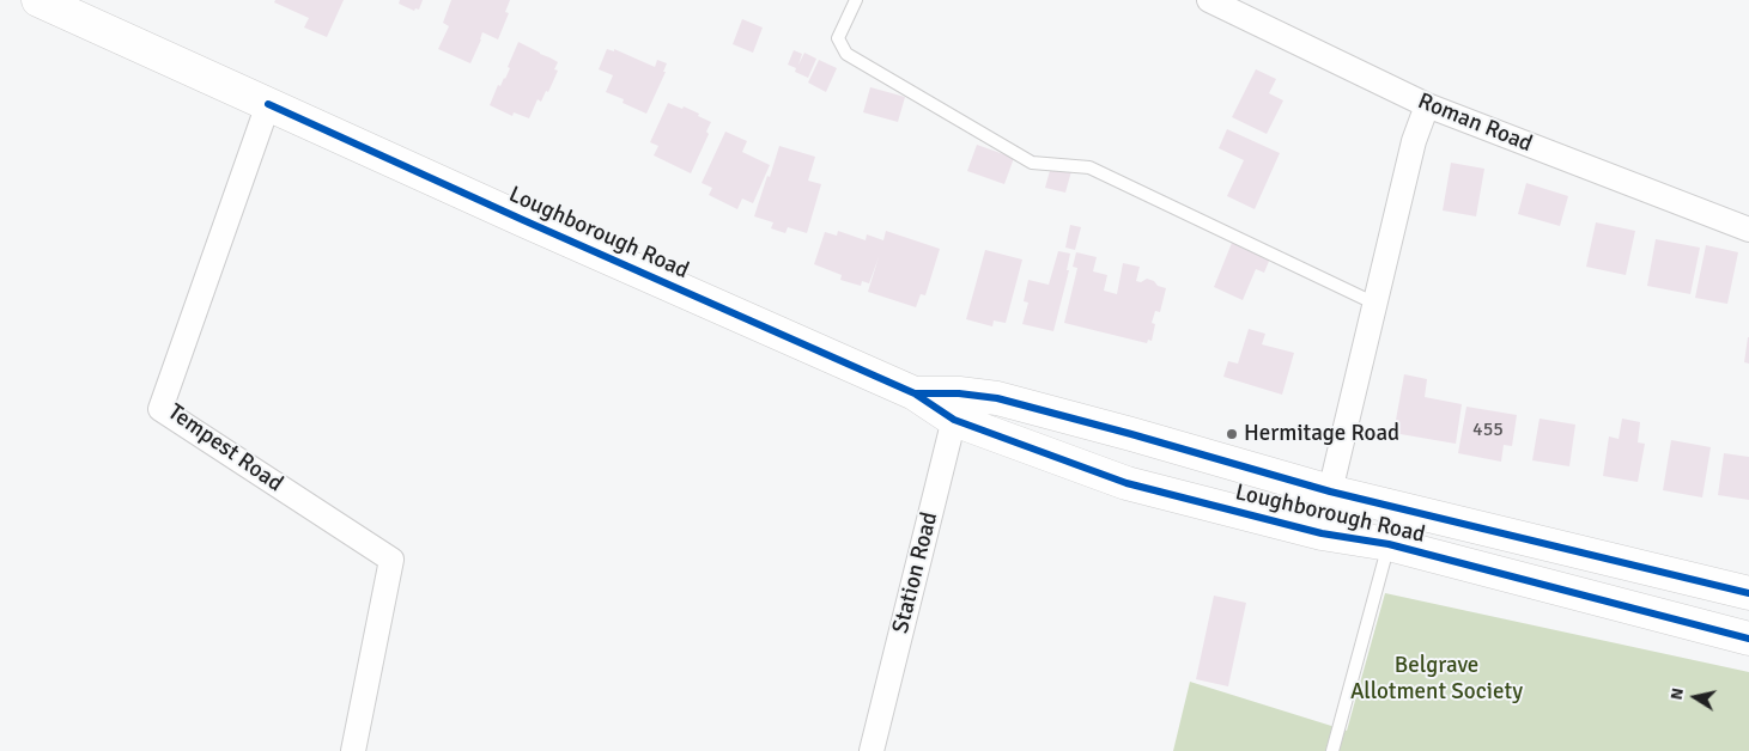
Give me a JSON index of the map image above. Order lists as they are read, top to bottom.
{
  "streets": {
    "highway": ["Loughborough Road"],
    "street": ["Roman Road", "Tempest Road", "Station Road"]
  },
  "crossings": [
    ["Loughborough Road", "Tempest Road"],
    ["Loughborough Road", "Station Road"]
  ],
  "parks": ["Belgrave Allotment Society"],
  "places": ["Hermitage Road"],
  "house_numbers": ["455"],
  "north": "left"
}
